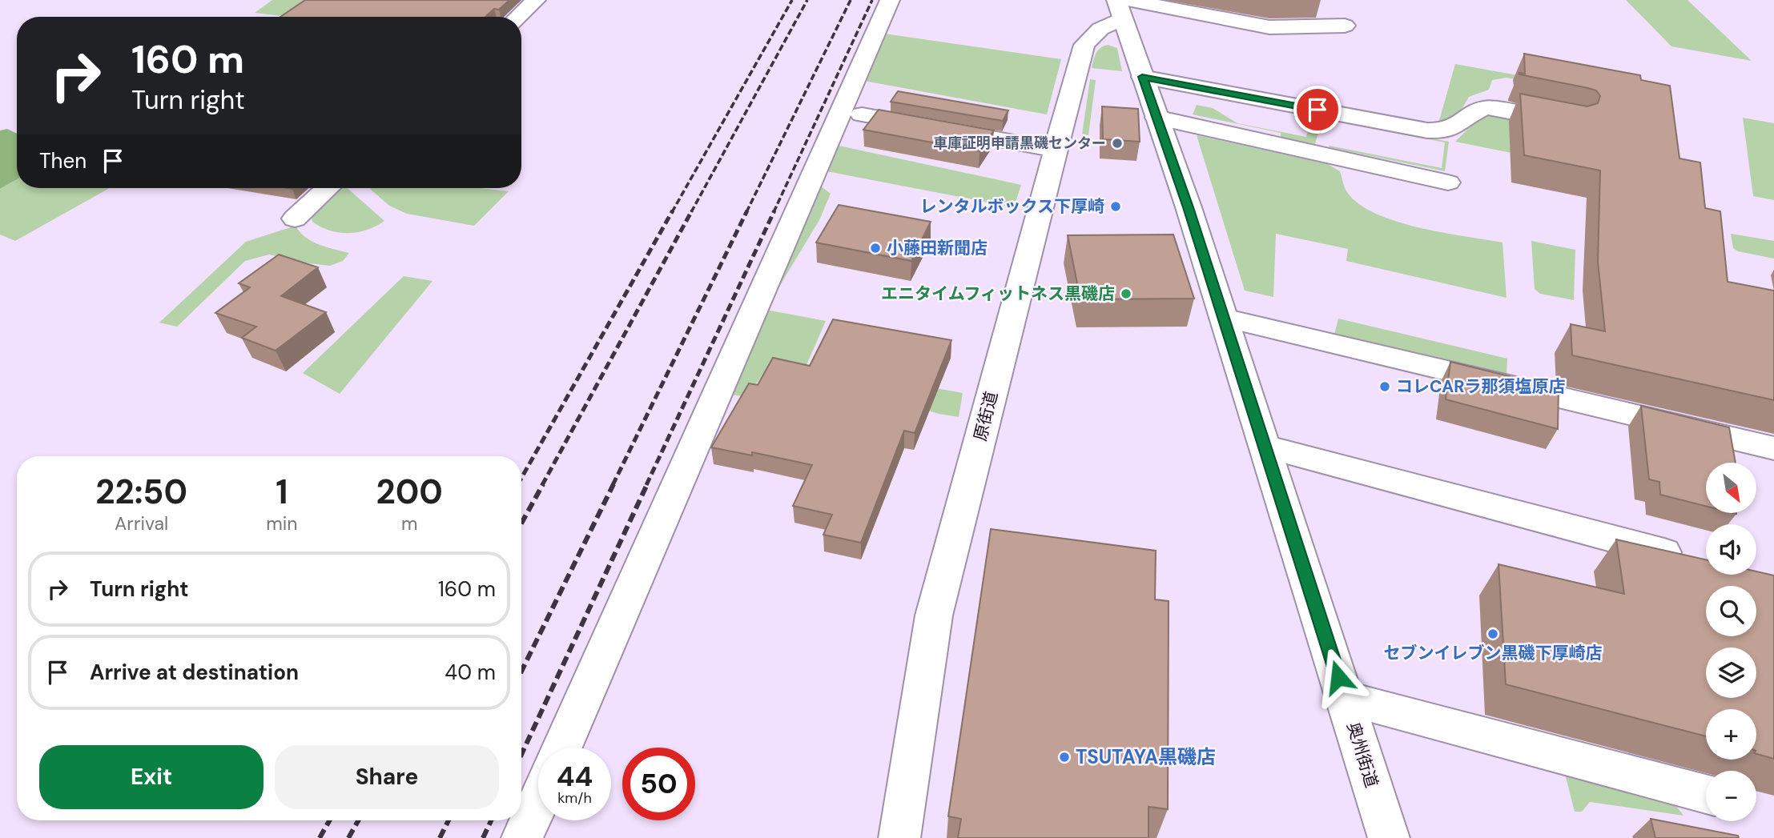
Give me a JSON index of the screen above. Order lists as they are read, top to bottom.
{
  "streets": {
    "street": ["原街道", "奥州街道"]
  },
  "crossings": [
    ["原街道", "奥州街道"]
  ],
  "places": [
    "車庫証明申請黒磯センター",
    "レンタルボックス下厚崎",
    "小藤田新聞店",
    "エニタイムフィットネス黒磯店",
    "コレCARラ那須塩原店",
    "セブンイレブン黒磯下厚崎店",
    "TSUTAYA黒磯店"
  ],
  "north": "bottom right",
  "page": {
    "turn": ["160 m", "Turn right"],
    "then": "Then",
    "eta": [
      "22:50",
      "Arrival",
      "1",
      "min",
      "200",
      "m"
    ],
    "map_buttons": ["+", "−"],
    "list": [
      {
        "name": "Turn right",
        "value": "160 m"
      },
      {
        "name": "Arrive at destination",
        "value": "40 m"
      }
    ],
    "buttons": ["Exit", "Share"],
    "speed": "44 km/h",
    "limit": "50"
  }
}
